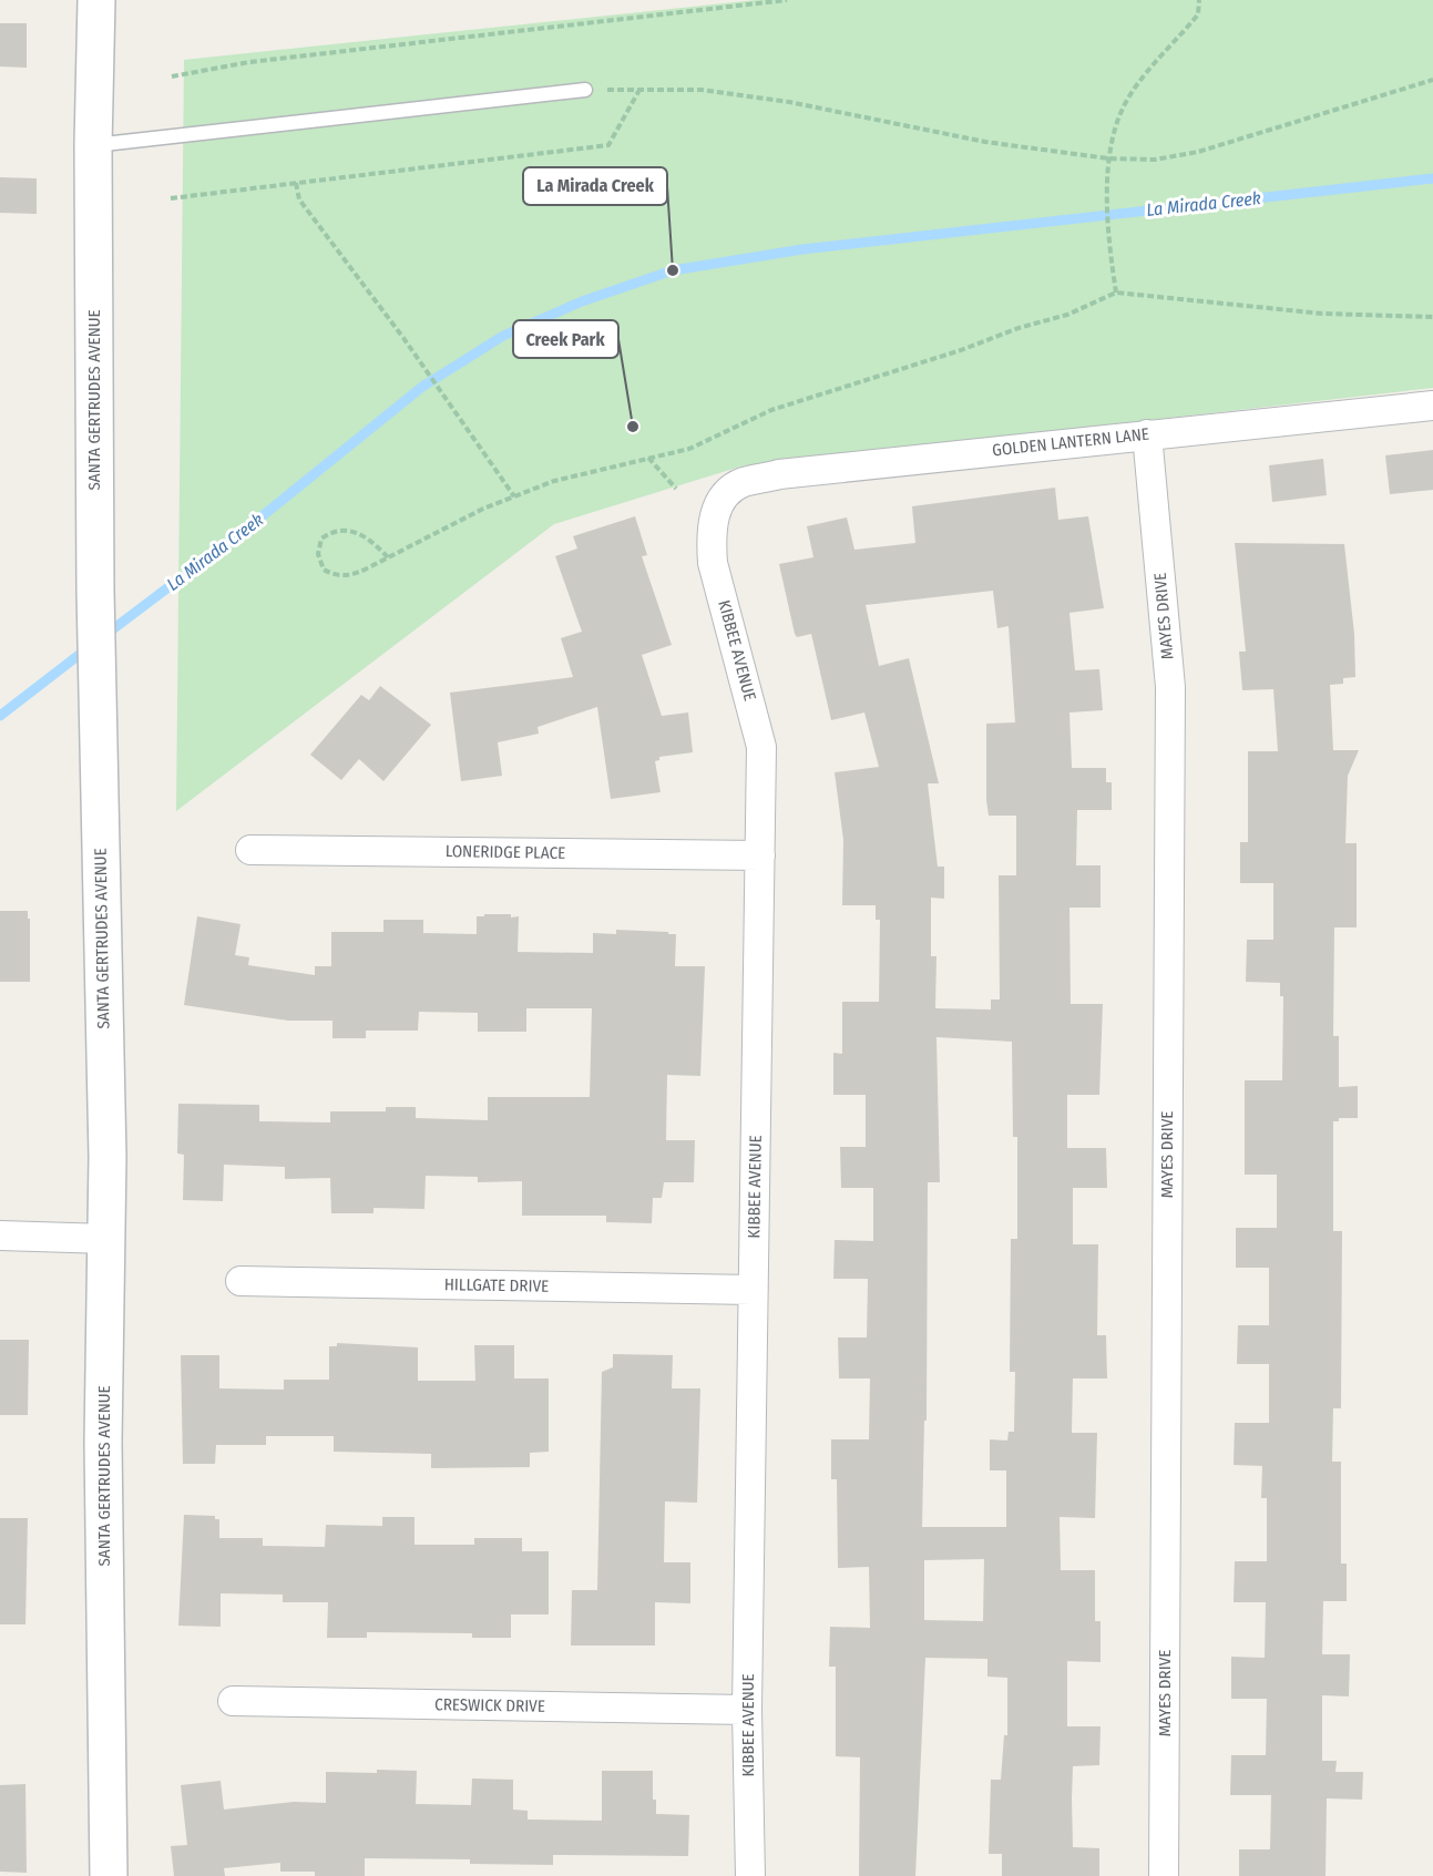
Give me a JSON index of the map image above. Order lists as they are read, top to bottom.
{
  "streets": {
    "main road": ["SANTA GERTRUDES AVENUE"],
    "street": [
      "GOLDEN LANTERN LANE",
      "MAYES DRIVE",
      "KIBBEE AVENUE",
      "LONERIDGE PLACE",
      "HILLGATE DRIVE",
      "CRESWICK DRIVE"
    ]
  },
  "crossings": [
    ["GOLDEN LANTERN LANE", "MAYES DRIVE"],
    ["GOLDEN LANTERN LANE", "KIBBEE AVENUE"],
    ["KIBBEE AVENUE", "LONERIDGE PLACE"],
    ["KIBBEE AVENUE", "HILLGATE DRIVE"],
    ["KIBBEE AVENUE", "CRESWICK DRIVE"]
  ],
  "water": ["La Mirada Creek"],
  "places": ["La Mirada Creek", "Creek Park"]
}
